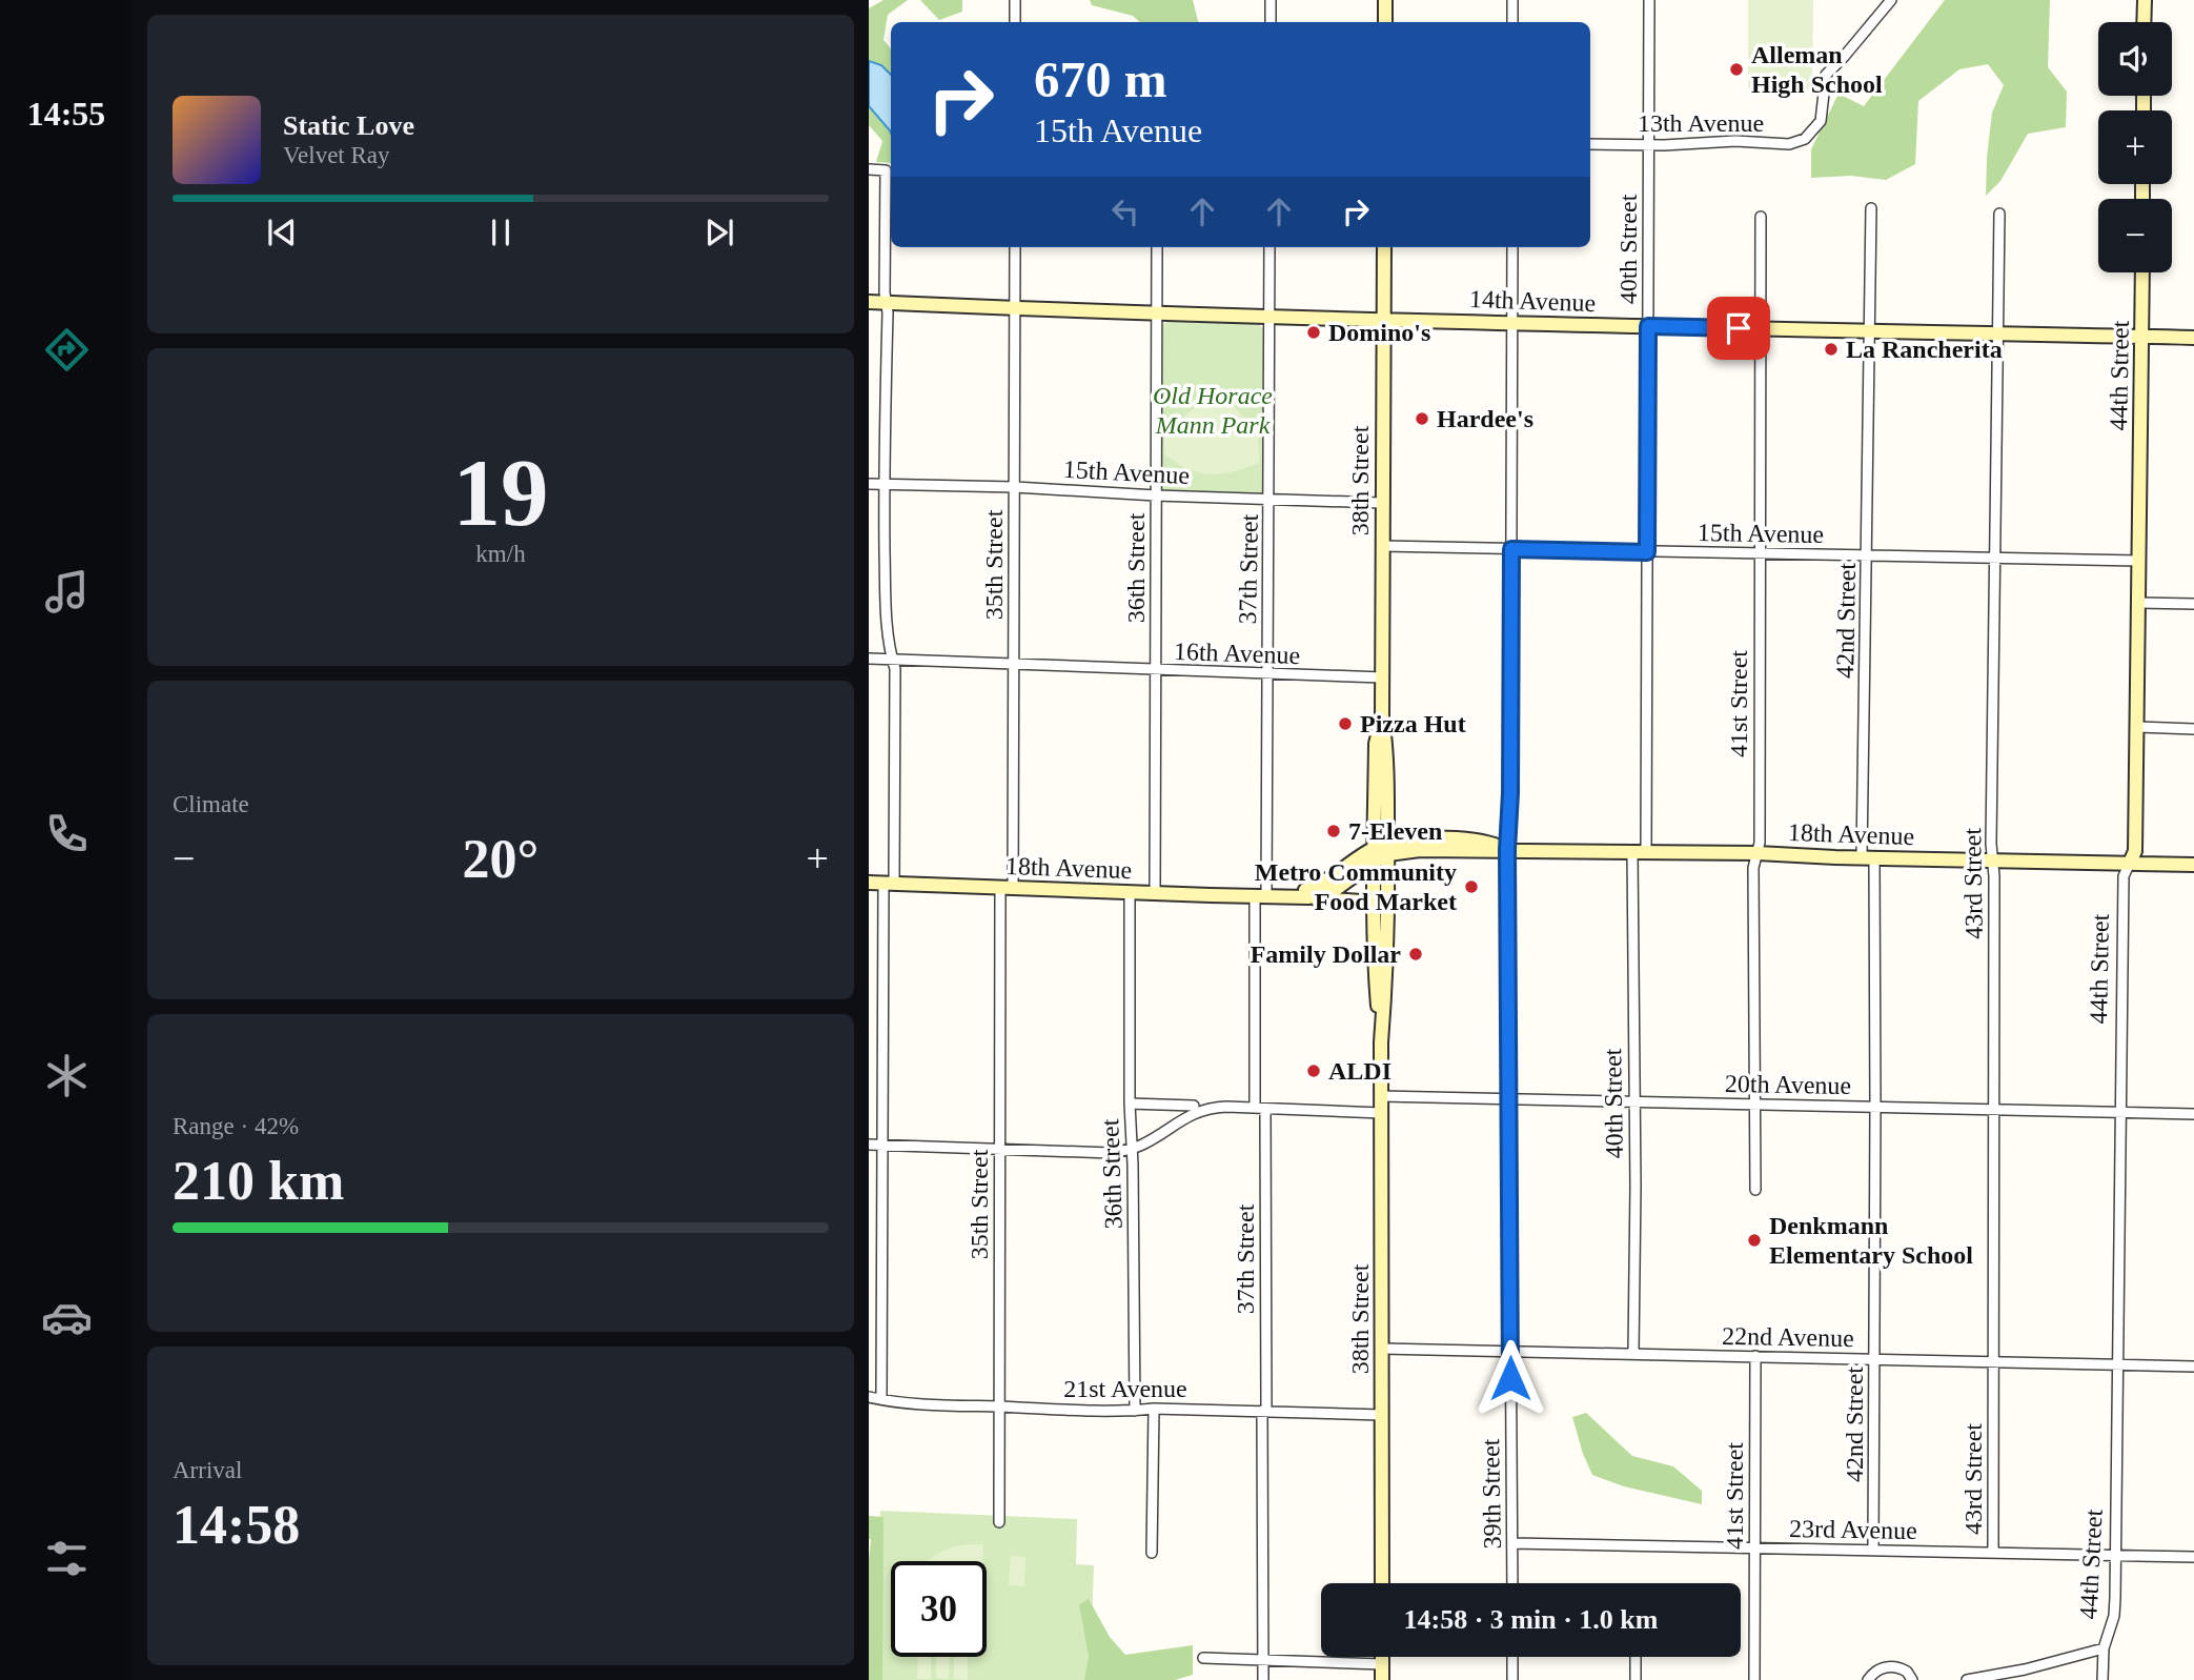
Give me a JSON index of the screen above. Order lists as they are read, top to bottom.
{
  "streets": {
    "street": [
      "13th Avenue",
      "40th Street",
      "14th Avenue",
      "44th Street",
      "15th Avenue",
      "38th Street",
      "35th Street",
      "36th Street",
      "37th Street",
      "42nd Street",
      "16th Avenue",
      "41st Street",
      "18th Avenue",
      "43rd Street",
      "20th Avenue",
      "22nd Avenue",
      "21st Avenue",
      "39th Street",
      "23rd Avenue"
    ]
  },
  "crossings": [
    ["13th Avenue", "40th Street"],
    ["40th Street", "14th Avenue"],
    ["40th Street", "15th Avenue"],
    ["40th Street", "18th Avenue"],
    ["40th Street", "20th Avenue"],
    ["40th Street", "22nd Avenue"],
    ["14th Avenue", "44th Street"],
    ["14th Avenue", "38th Street"],
    ["14th Avenue", "35th Street"],
    ["14th Avenue", "36th Street"],
    ["14th Avenue", "37th Street"],
    ["14th Avenue", "42nd Street"],
    ["14th Avenue", "41st Street"],
    ["14th Avenue", "43rd Street"],
    ["14th Avenue", "39th Street"],
    ["44th Street", "15th Avenue"],
    ["44th Street", "18th Avenue"],
    ["44th Street", "20th Avenue"],
    ["44th Street", "22nd Avenue"],
    ["44th Street", "23rd Avenue"],
    ["15th Avenue", "38th Street"],
    ["15th Avenue", "35th Street"],
    ["15th Avenue", "36th Street"],
    ["15th Avenue", "37th Street"],
    ["15th Avenue", "42nd Street"],
    ["15th Avenue", "41st Street"],
    ["15th Avenue", "43rd Street"],
    ["15th Avenue", "39th Street"],
    ["38th Street", "16th Avenue"],
    ["38th Street", "18th Avenue"],
    ["38th Street", "20th Avenue"],
    ["38th Street", "22nd Avenue"],
    ["38th Street", "21st Avenue"],
    ["35th Street", "16th Avenue"],
    ["35th Street", "18th Avenue"],
    ["35th Street", "21st Avenue"],
    ["36th Street", "16th Avenue"],
    ["36th Street", "18th Avenue"],
    ["36th Street", "21st Avenue"],
    ["37th Street", "16th Avenue"],
    ["37th Street", "18th Avenue"],
    ["37th Street", "21st Avenue"],
    ["42nd Street", "18th Avenue"],
    ["42nd Street", "20th Avenue"],
    ["42nd Street", "22nd Avenue"],
    ["42nd Street", "23rd Avenue"],
    ["41st Street", "18th Avenue"],
    ["41st Street", "20th Avenue"],
    ["41st Street", "22nd Avenue"],
    ["41st Street", "23rd Avenue"],
    ["18th Avenue", "43rd Street"],
    ["18th Avenue", "39th Street"],
    ["43rd Street", "20th Avenue"],
    ["43rd Street", "22nd Avenue"],
    ["43rd Street", "23rd Avenue"],
    ["20th Avenue", "39th Street"],
    ["22nd Avenue", "39th Street"],
    ["39th Street", "23rd Avenue"]
  ],
  "parks": ["Old Horace Mann Park"],
  "places": [
    "Alleman High School",
    "Domino's",
    "La Rancherita",
    "Hardee's",
    "Pizza Hut",
    "7-Eleven",
    "Metro Community Food Market",
    "Family Dollar",
    "ALDI",
    "Denkmann Elementary School"
  ],
  "page": {
    "tabs": "14:55",
    "map_buttons": ["+", "−"],
    "turn": ["670 m", "15th Avenue"],
    "song": ["Static Love", "Velvet Ray"],
    "tile": [
      ["19", "km/h"],
      "Climate",
      ["Range · 42%", "210 km"],
      ["Arrival", "14:58"]
    ],
    "heat": ["−", "20°", "+"],
    "limit": "30",
    "trip": "14:58 · 3 min · 1.0 km"
  }
}
